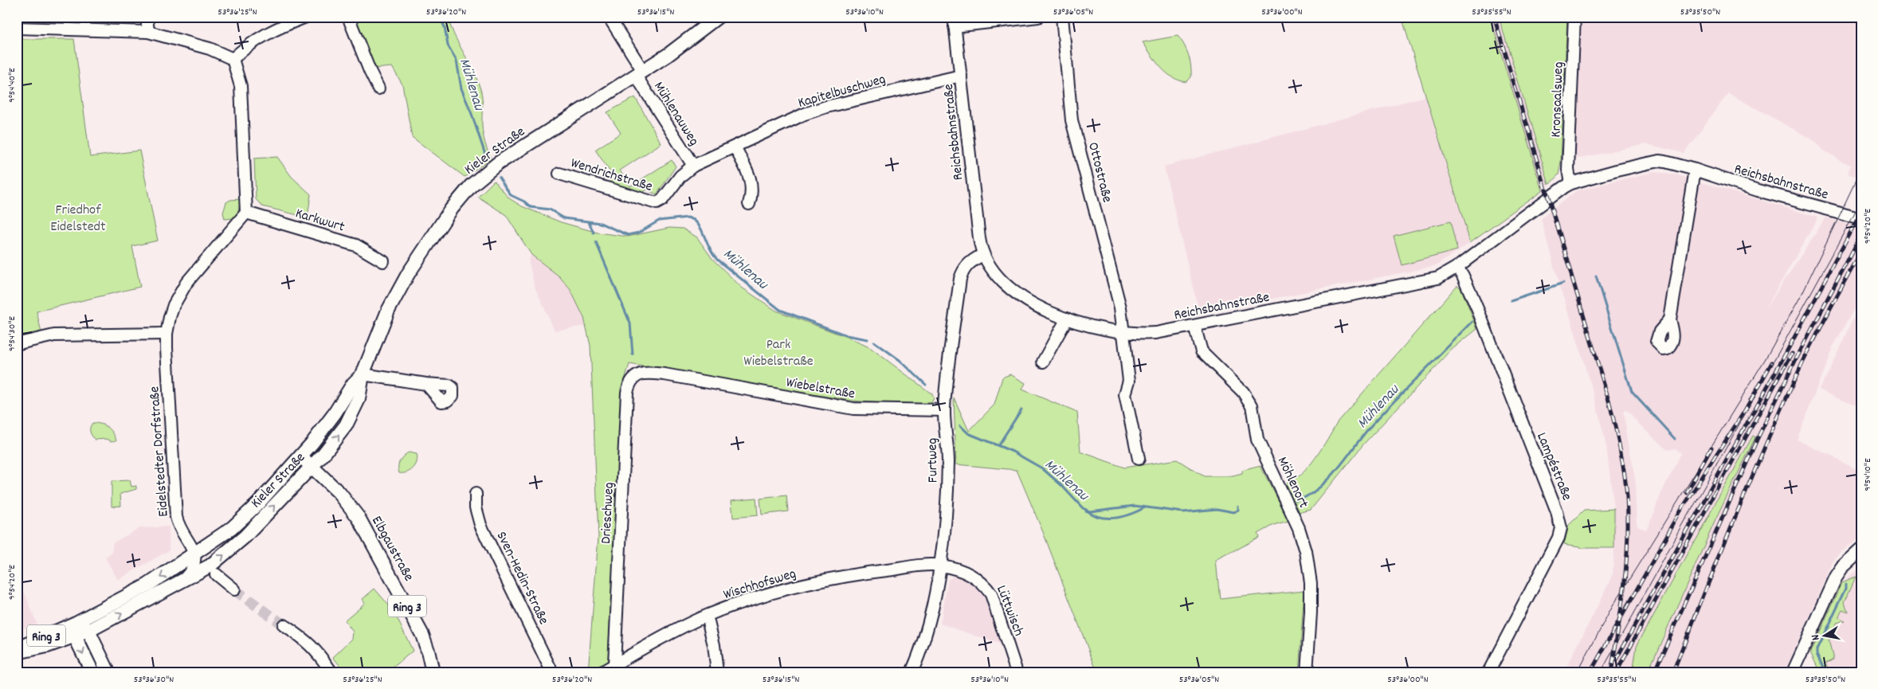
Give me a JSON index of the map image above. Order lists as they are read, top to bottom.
{
  "streets": {
    "main road": ["Kieler Straße", "Elbgaustraße", "Ring 3"],
    "street": [
      "Kapitelbuschweg",
      "Kronsaalsweg",
      "Mühlenauweg",
      "Reichsbahnstraße",
      "Ottostraße",
      "Wendrichstraße",
      "Karkwurt",
      "Wiebelstraße",
      "Eidelstedter Dorfstraße",
      "Furtweg",
      "Lampéstraße",
      "Möhlenort",
      "Drieschweg",
      "Sven-Hedin-Straße",
      "Wischhofsweg",
      "Lüttwisch"
    ]
  },
  "crossings": [
    ["Kapitelbuschweg", "Mühlenauweg"],
    ["Kapitelbuschweg", "Reichsbahnstraße"],
    ["Kapitelbuschweg", "Wendrichstraße"],
    ["Kronsaalsweg", "Reichsbahnstraße"],
    ["Mühlenauweg", "Kieler Straße"],
    ["Reichsbahnstraße", "Ottostraße"],
    ["Reichsbahnstraße", "Furtweg"],
    ["Reichsbahnstraße", "Lampéstraße"],
    ["Reichsbahnstraße", "Möhlenort"],
    ["Kieler Straße", "Eidelstedter Dorfstraße"],
    ["Kieler Straße", "Elbgaustraße"],
    ["Kieler Straße", "Ring 3"],
    ["Karkwurt", "Eidelstedter Dorfstraße"],
    ["Wiebelstraße", "Furtweg"],
    ["Wiebelstraße", "Drieschweg"],
    ["Furtweg", "Wischhofsweg"],
    ["Furtweg", "Lüttwisch"],
    ["Drieschweg", "Wischhofsweg"],
    ["Wischhofsweg", "Lüttwisch"]
  ],
  "water": ["Mühlenau"],
  "parks": ["Friedhof Eidelstedt", "Park Wiebelstraße"],
  "north": "left",
  "coordinates": [
    "53°36'25\"N",
    "53°36'20\"N",
    "53°36'15\"N",
    "53°36'10\"N",
    "53°36'05\"N",
    "53°36'00\"N",
    "53°35'55\"N",
    "53°35'50\"N",
    "9°54'40\"E",
    "9°54'20\"E",
    "9°54'30\"E",
    "9°54'10\"E",
    "53°36'30\"N"
  ]
}
